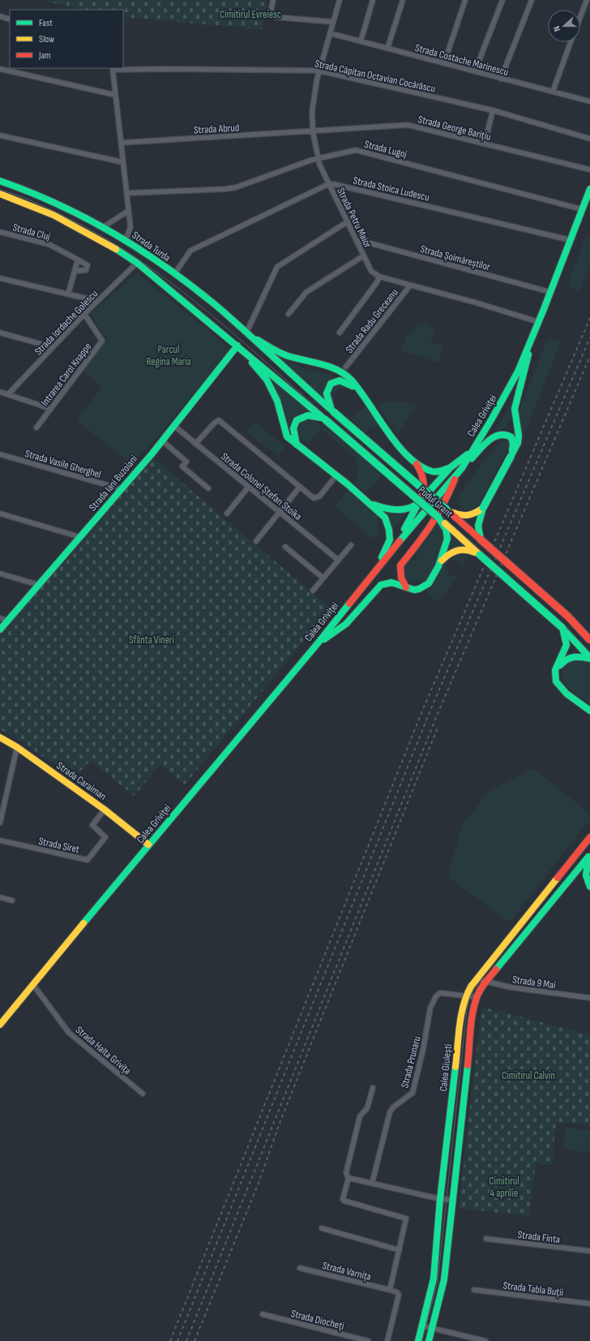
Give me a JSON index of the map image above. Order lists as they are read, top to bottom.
{
  "streets": {
    "main road": [
      "Strada Turda",
      "Calea Griviței",
      "Strada Iani Buzoiani",
      "Podul Grant",
      "Strada Caraiman",
      "Calea Giulești"
    ],
    "street": [
      "Strada Costache Marinescu",
      "Strada Căpitan Octavian Cocărăscu",
      "Strada George Barițiu",
      "Strada Abrud",
      "Strada Lugoj",
      "Strada Stoica Ludescu",
      "Strada Petru Maior",
      "Strada Cluj",
      "Strada Șoimăreștilor",
      "Strada Radu Greceanu",
      "Strada Iordache Golescu",
      "Intrarea Carol Knappe",
      "Strada Vasile Gherghel",
      "Strada Colonel Ștefan Stoika",
      "Strada Siret",
      "Strada 9 Mai",
      "Strada Halta Grivița",
      "Strada Prunaru",
      "Strada Finta",
      "Strada Varnița",
      "Strada Tabla Buții",
      "Strada Diocheți"
    ]
  },
  "crossings": [
    ["Strada Costache Marinescu", "Strada Petru Maior"],
    ["Strada Căpitan Octavian Cocărăscu", "Strada Petru Maior"],
    ["Strada George Barițiu", "Strada Abrud"],
    ["Strada George Barițiu", "Strada Petru Maior"],
    ["Strada Abrud", "Strada Petru Maior"],
    ["Strada Lugoj", "Strada Petru Maior"],
    ["Strada Lugoj", "Calea Griviței"],
    ["Strada Stoica Ludescu", "Strada Petru Maior"],
    ["Strada Stoica Ludescu", "Calea Griviței"],
    ["Strada Petru Maior", "Strada Șoimăreștilor"],
    ["Strada Turda", "Podul Grant"],
    ["Strada Șoimăreștilor", "Calea Griviței"],
    ["Strada Iordache Golescu", "Intrarea Carol Knappe"],
    ["Calea Griviței", "Strada Caraiman"],
    ["Calea Griviței", "Strada Halta Grivița"],
    ["Strada Vasile Gherghel", "Strada Iani Buzoiani"],
    ["Strada Iani Buzoiani", "Strada Colonel Ștefan Stoika"],
    ["Strada Iani Buzoiani", "Podul Grant"],
    ["Strada Caraiman", "Strada Siret"],
    ["Strada 9 Mai", "Calea Giulești"],
    ["Strada Prunaru", "Calea Giulești"]
  ],
  "parks": [
    "Cimitirul Evreiesc",
    "Parcul Regina Maria",
    "Sfânta Vineri",
    "Cimitirul Calvin",
    "Cimitirul 4 aprilie"
  ],
  "legend": ["Fast", "Slow", "Jam"],
  "north": "left"
}
